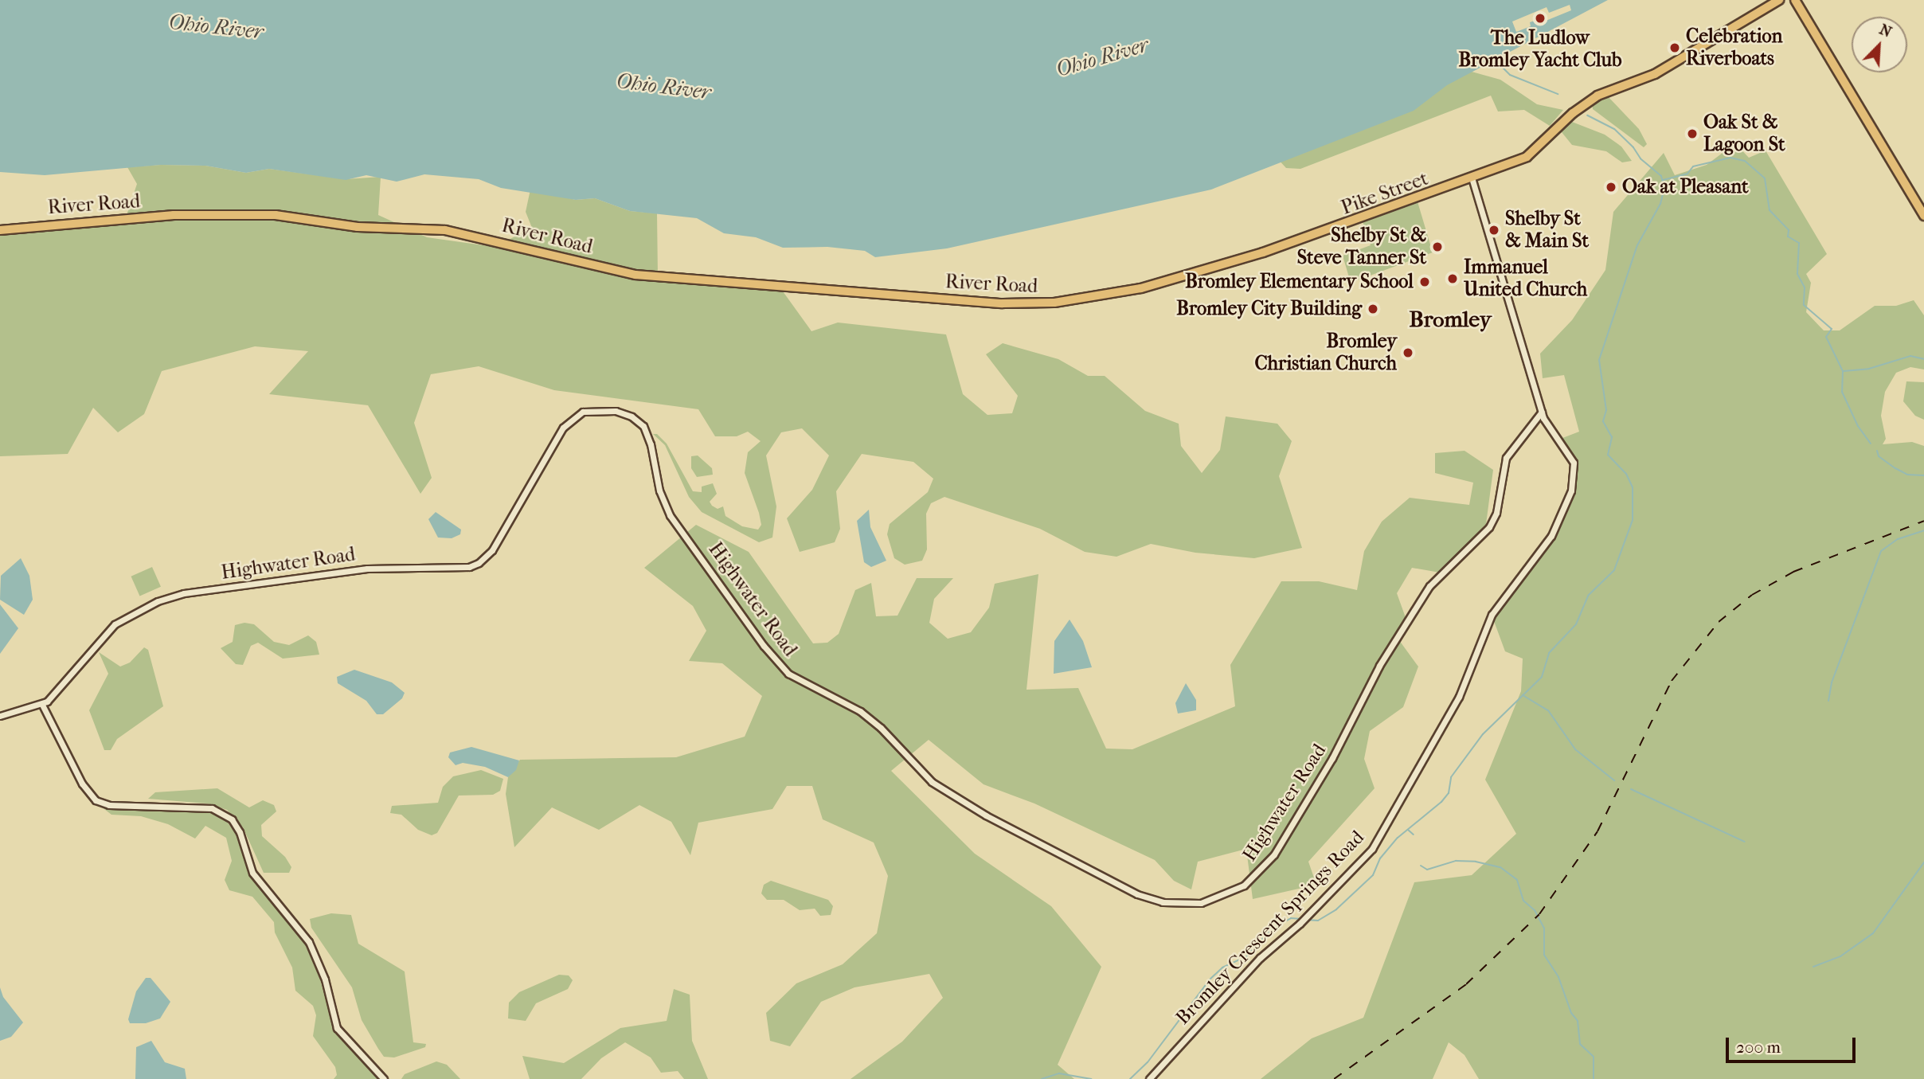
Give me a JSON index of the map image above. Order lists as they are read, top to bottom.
{
  "streets": {
    "main road": ["Pike Street", "River Road"],
    "street": ["Highwater Road", "Bromley Crescent Springs Road"]
  },
  "crossings": [
    ["Pike Street", "River Road"],
    ["Pike Street", "Bromley Crescent Springs Road"],
    ["Highwater Road", "Bromley Crescent Springs Road"]
  ],
  "districts": ["Bromley"],
  "water": ["Ohio River"],
  "places": [
    "The Ludlow Bromley Yacht Club",
    "Celebration Riverboats",
    "Oak St & Lagoon St",
    "Oak at Pleasant",
    "Shelby St & Main St",
    "Shelby St & Steve Tanner St",
    "Immanuel United Church",
    "Bromley Elementary School",
    "Bromley City Building",
    "Bromley Christian Church"
  ],
  "scale_bar": "200 m",
  "north": "top right"
}
